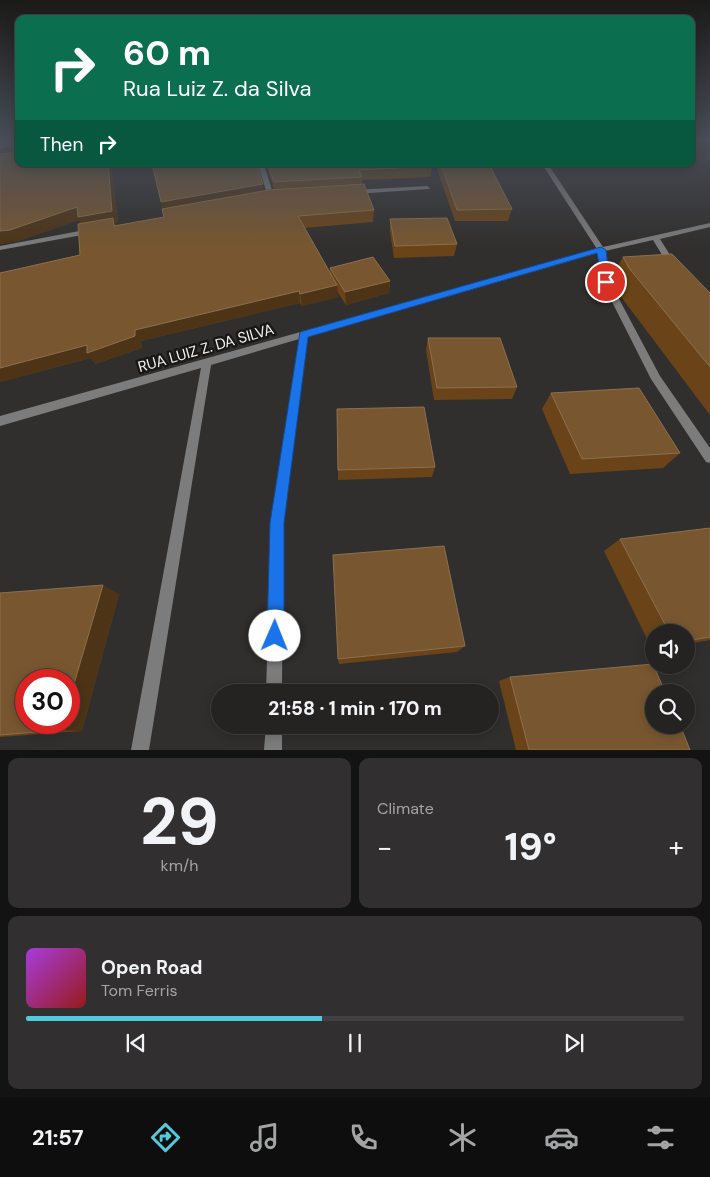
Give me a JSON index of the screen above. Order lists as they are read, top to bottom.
{
  "streets": {
    "street": ["RUA LUIZ Z. DA SILVA"]
  },
  "page": {
    "turn": ["60 m", "Rua Luiz Z. da Silva"],
    "then": "Then",
    "limit": "30",
    "trip": "21:58 · 1 min · 170 m",
    "tile": [
      ["29", "km/h"],
      "Climate"
    ],
    "heat": ["−", "19°", "+"],
    "song": ["Open Road", "Tom Ferris"],
    "tabs": "21:57"
  }
}
